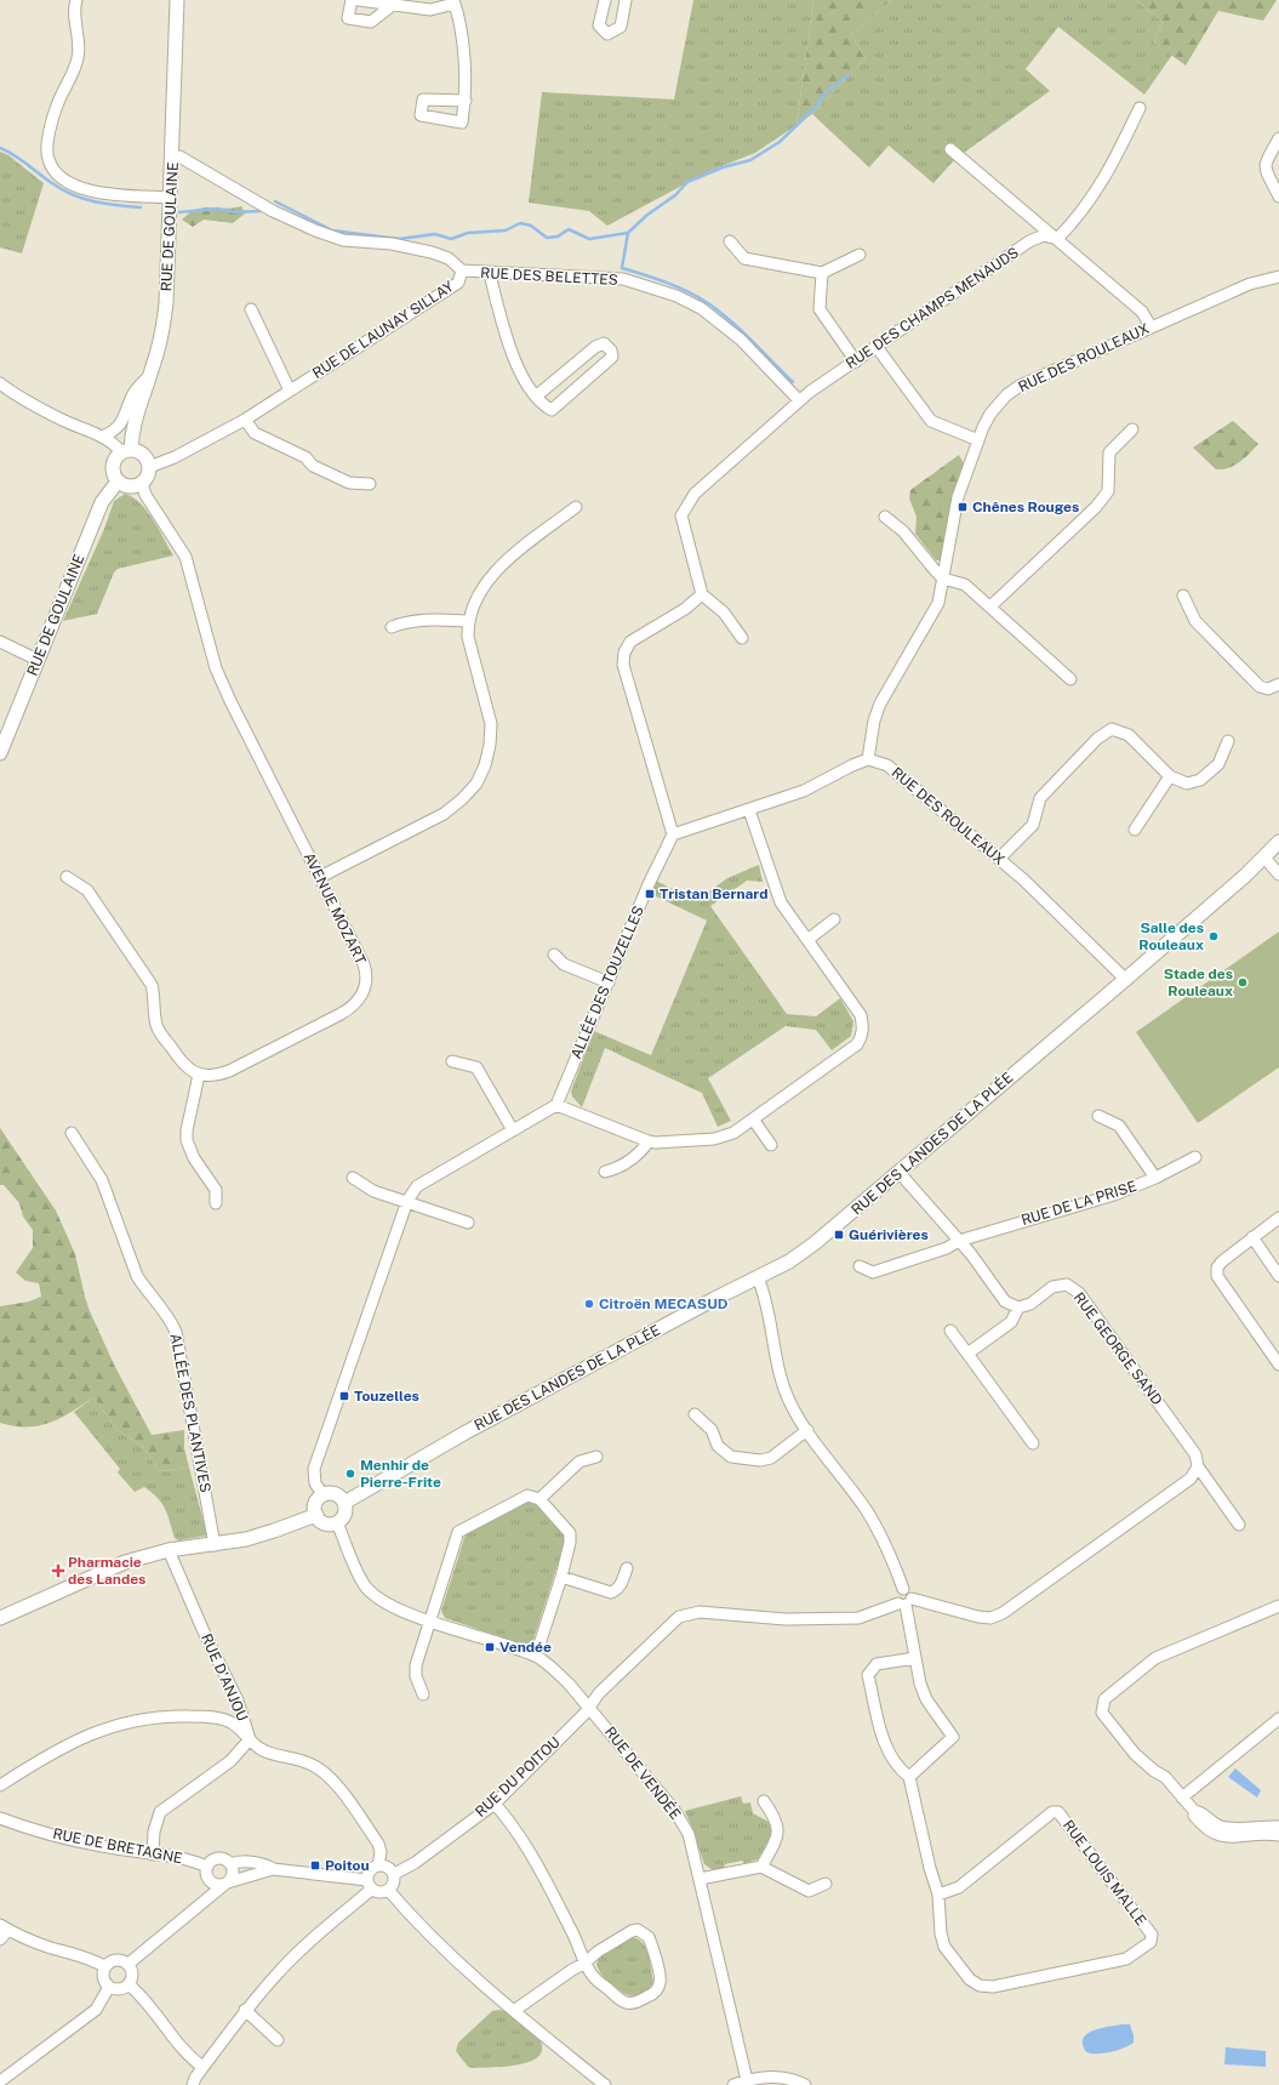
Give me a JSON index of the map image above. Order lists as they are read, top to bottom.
{
  "streets": {
    "street": [
      "RUE DE GOULAINE",
      "RUE DES BELETTES",
      "RUE DES CHAMPS MENAUDS",
      "RUE DE LAUNAY SILLAY",
      "RUE DES ROULEAUX",
      "AVENUE MOZART",
      "ALLÉE DES TOUZELLES",
      "RUE DES LANDES DE LA PLÉE",
      "RUE DE LA PRISE",
      "RUE GEORGE SAND",
      "ALLÉE DES PLANTIVES",
      "RUE D'ANJOU",
      "RUE DE VENDÉE",
      "RUE DU POITOU",
      "RUE DE BRETAGNE",
      "RUE LOUIS MALLE"
    ]
  },
  "crossings": [
    ["RUE DE GOULAINE", "RUE DE LAUNAY SILLAY"],
    ["RUE DE GOULAINE", "AVENUE MOZART"],
    ["RUE DES BELETTES", "RUE DES CHAMPS MENAUDS"],
    ["RUE DES BELETTES", "RUE DE LAUNAY SILLAY"],
    ["RUE DE LAUNAY SILLAY", "AVENUE MOZART"],
    ["RUE DES ROULEAUX", "RUE DES LANDES DE LA PLÉE"],
    ["RUE DES LANDES DE LA PLÉE", "RUE DE VENDÉE"],
    ["RUE D'ANJOU", "RUE DE BRETAGNE"],
    ["RUE DE VENDÉE", "RUE DU POITOU"]
  ],
  "places": {
    "transit": [
      "Chênes Rouges",
      "Tristan Bernard",
      "Guérivières",
      "Touzelles",
      "Vendée",
      "Poitou"
    ],
    "other": [
      "Salle des Rouleaux",
      "Stade des Rouleaux",
      "Citroën MECASUD",
      "Menhir de Pierre-Frite"
    ],
    "health": ["Pharmacie des Landes"]
  }
}
